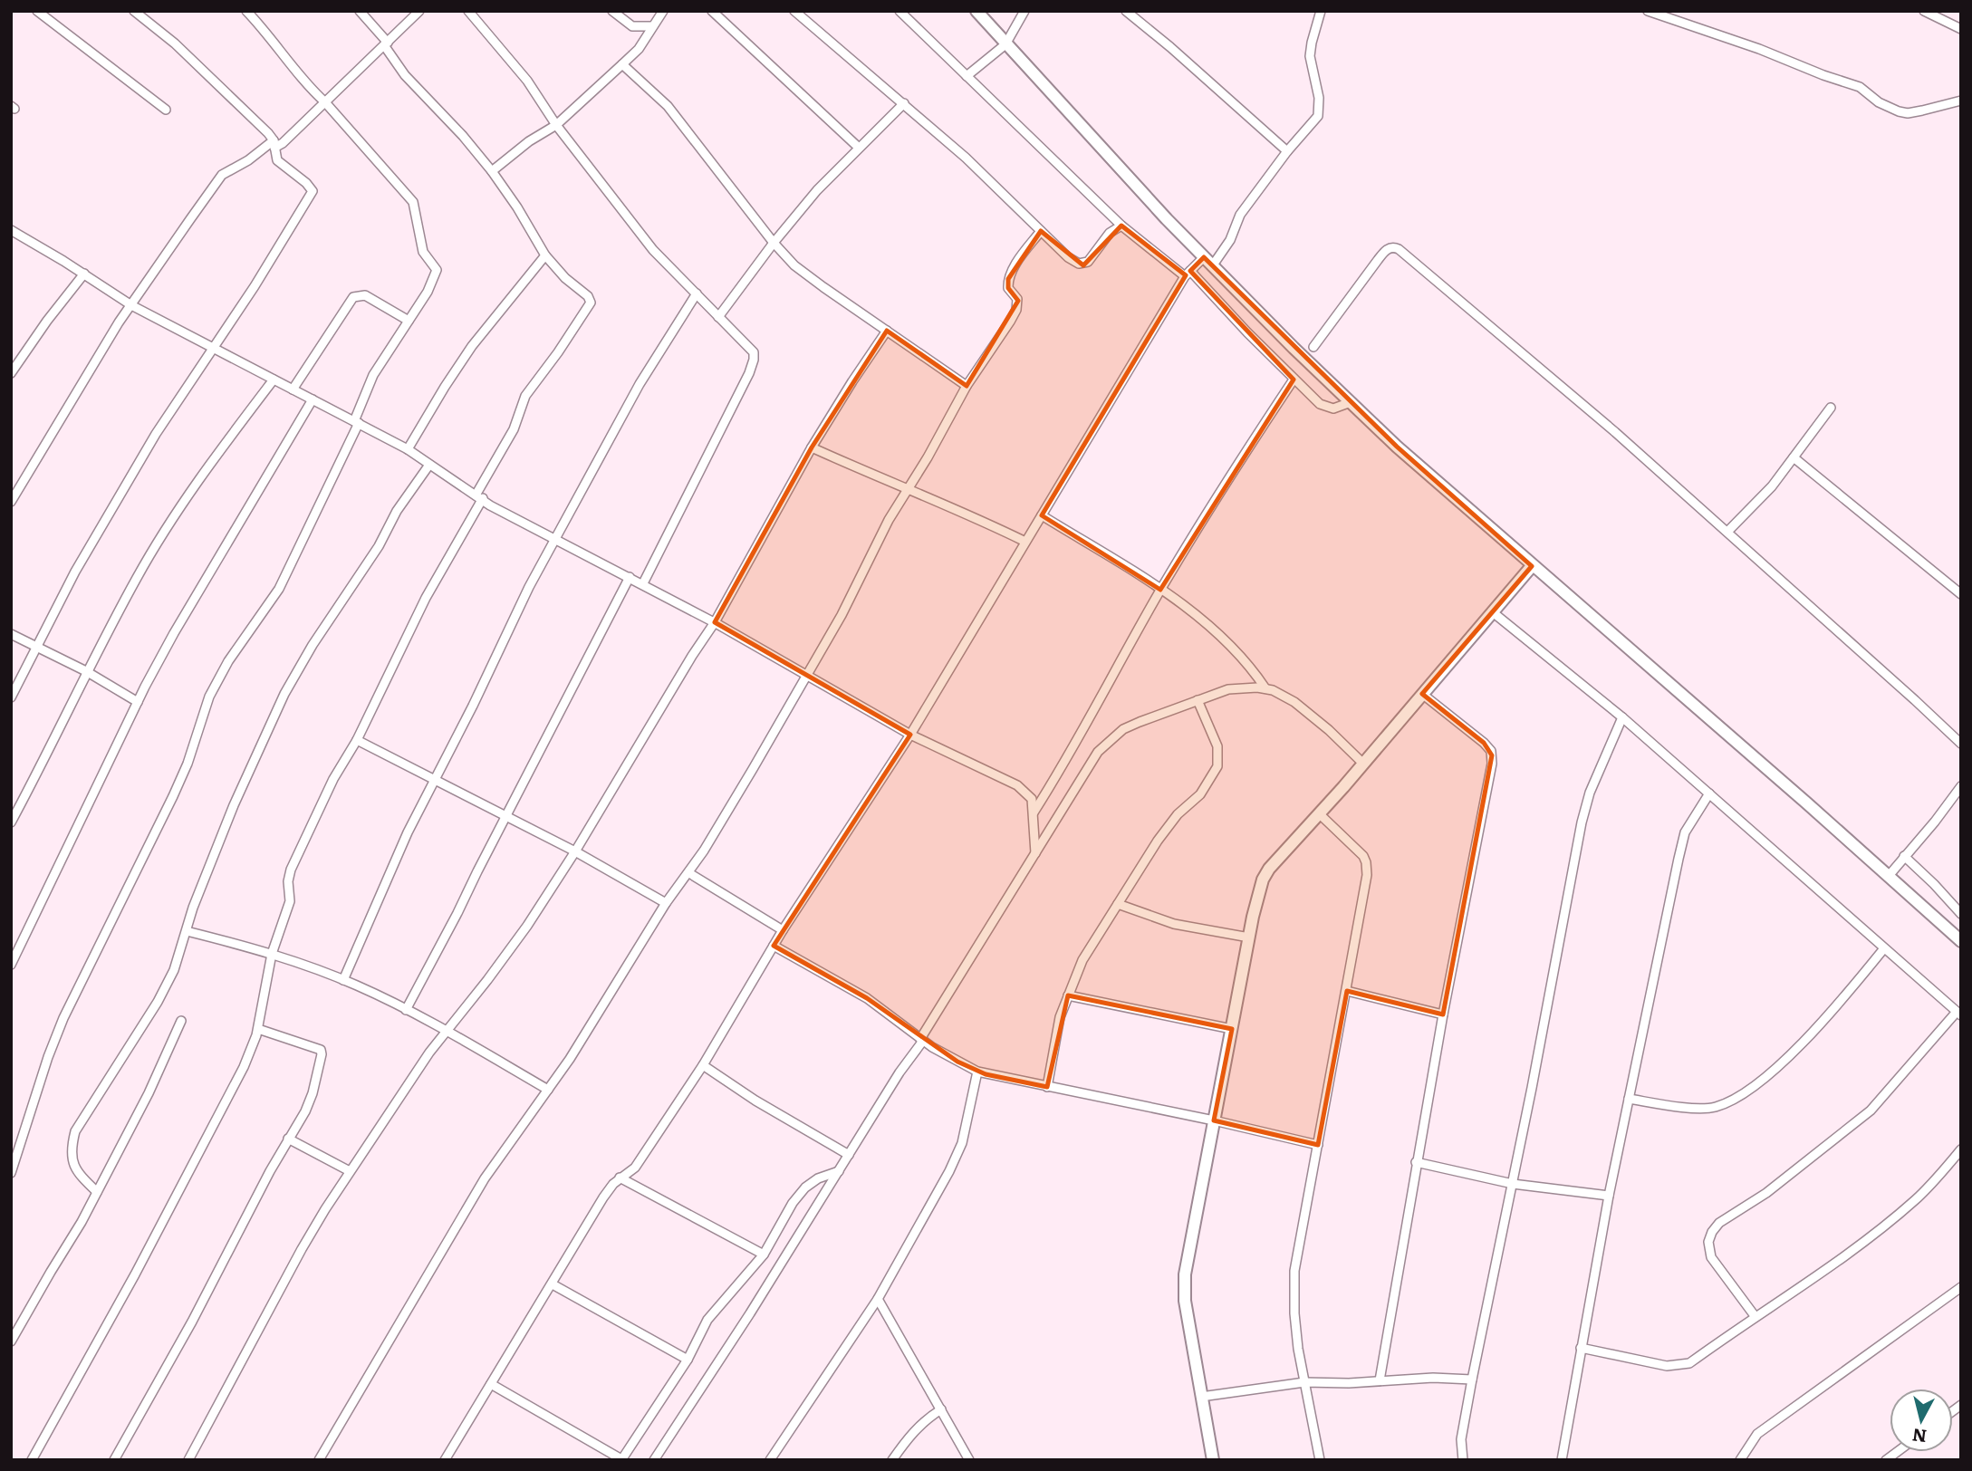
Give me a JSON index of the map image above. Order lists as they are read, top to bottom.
{
  "north": "bottom"
}
